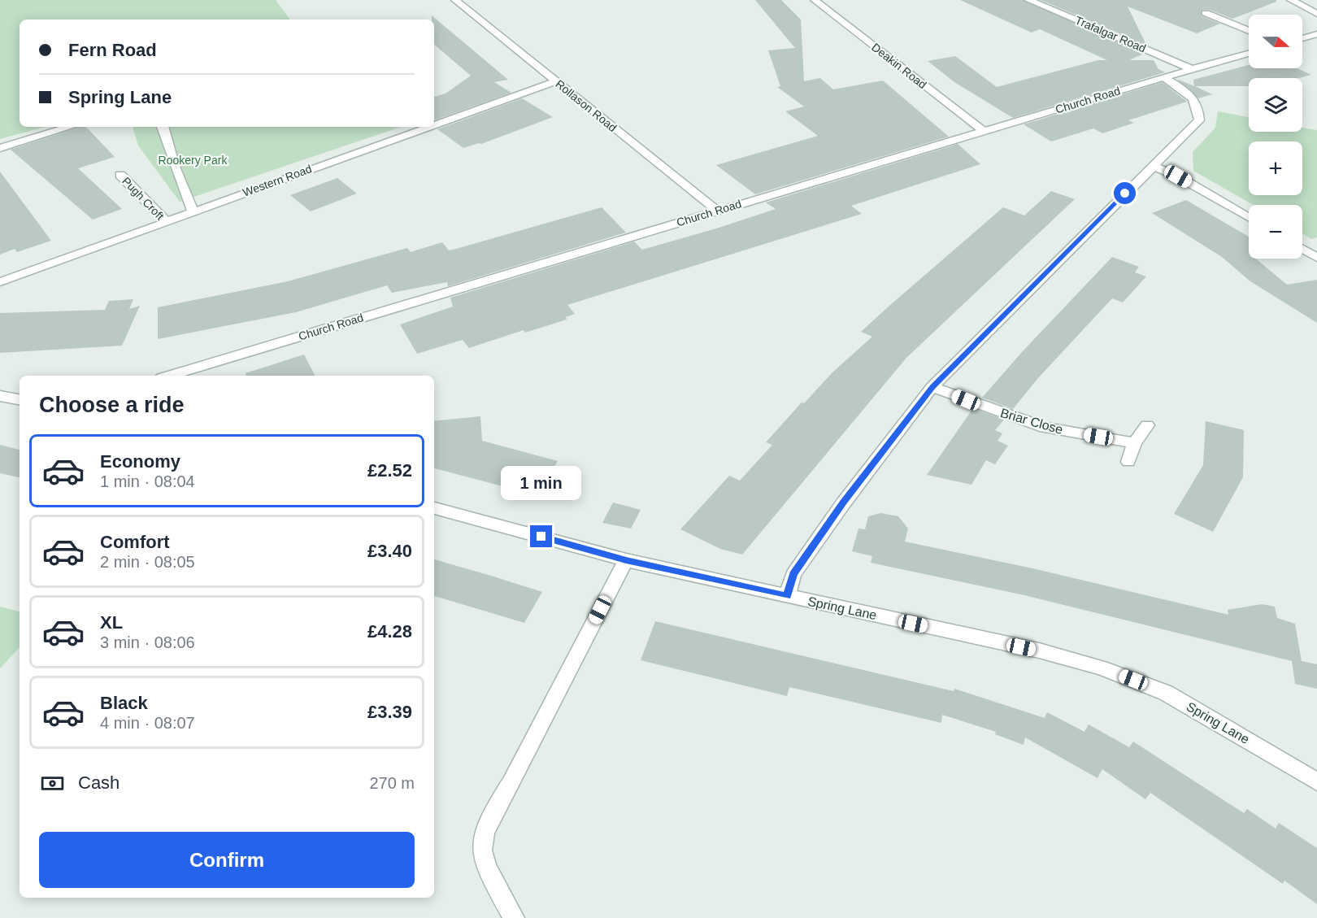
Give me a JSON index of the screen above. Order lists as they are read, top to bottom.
{
  "streets": {
    "street": [
      "Trafalgar Road",
      "Deakin Road",
      "Church Road",
      "Rollason Road",
      "Western Road",
      "Pugh Croft",
      "Briar Close",
      "Spring Lane"
    ]
  },
  "crossings": [
    ["Trafalgar Road", "Church Road"],
    ["Deakin Road", "Church Road"],
    ["Church Road", "Rollason Road"],
    ["Rollason Road", "Western Road"],
    ["Western Road", "Pugh Croft"]
  ],
  "parks": ["Rookery Park"],
  "north": "right",
  "page": {
    "map_buttons": ["+", "−"],
    "banner": ["Fern Road", "Spring Lane"],
    "heading": "Choose a ride",
    "list": [
      {
        "name": "Economy",
        "note": "1 min · 08:04",
        "value": "£2.52"
      },
      {
        "name": "Comfort",
        "note": "2 min · 08:05",
        "value": "£3.40"
      },
      {
        "name": "XL",
        "note": "3 min · 08:06",
        "value": "£4.28"
      },
      {
        "name": "Black",
        "note": "4 min · 08:07",
        "value": "£3.39"
      }
    ],
    "bubble": "1 min",
    "pay": ["Cash", "270 m"],
    "buttons": "Confirm"
  }
}
